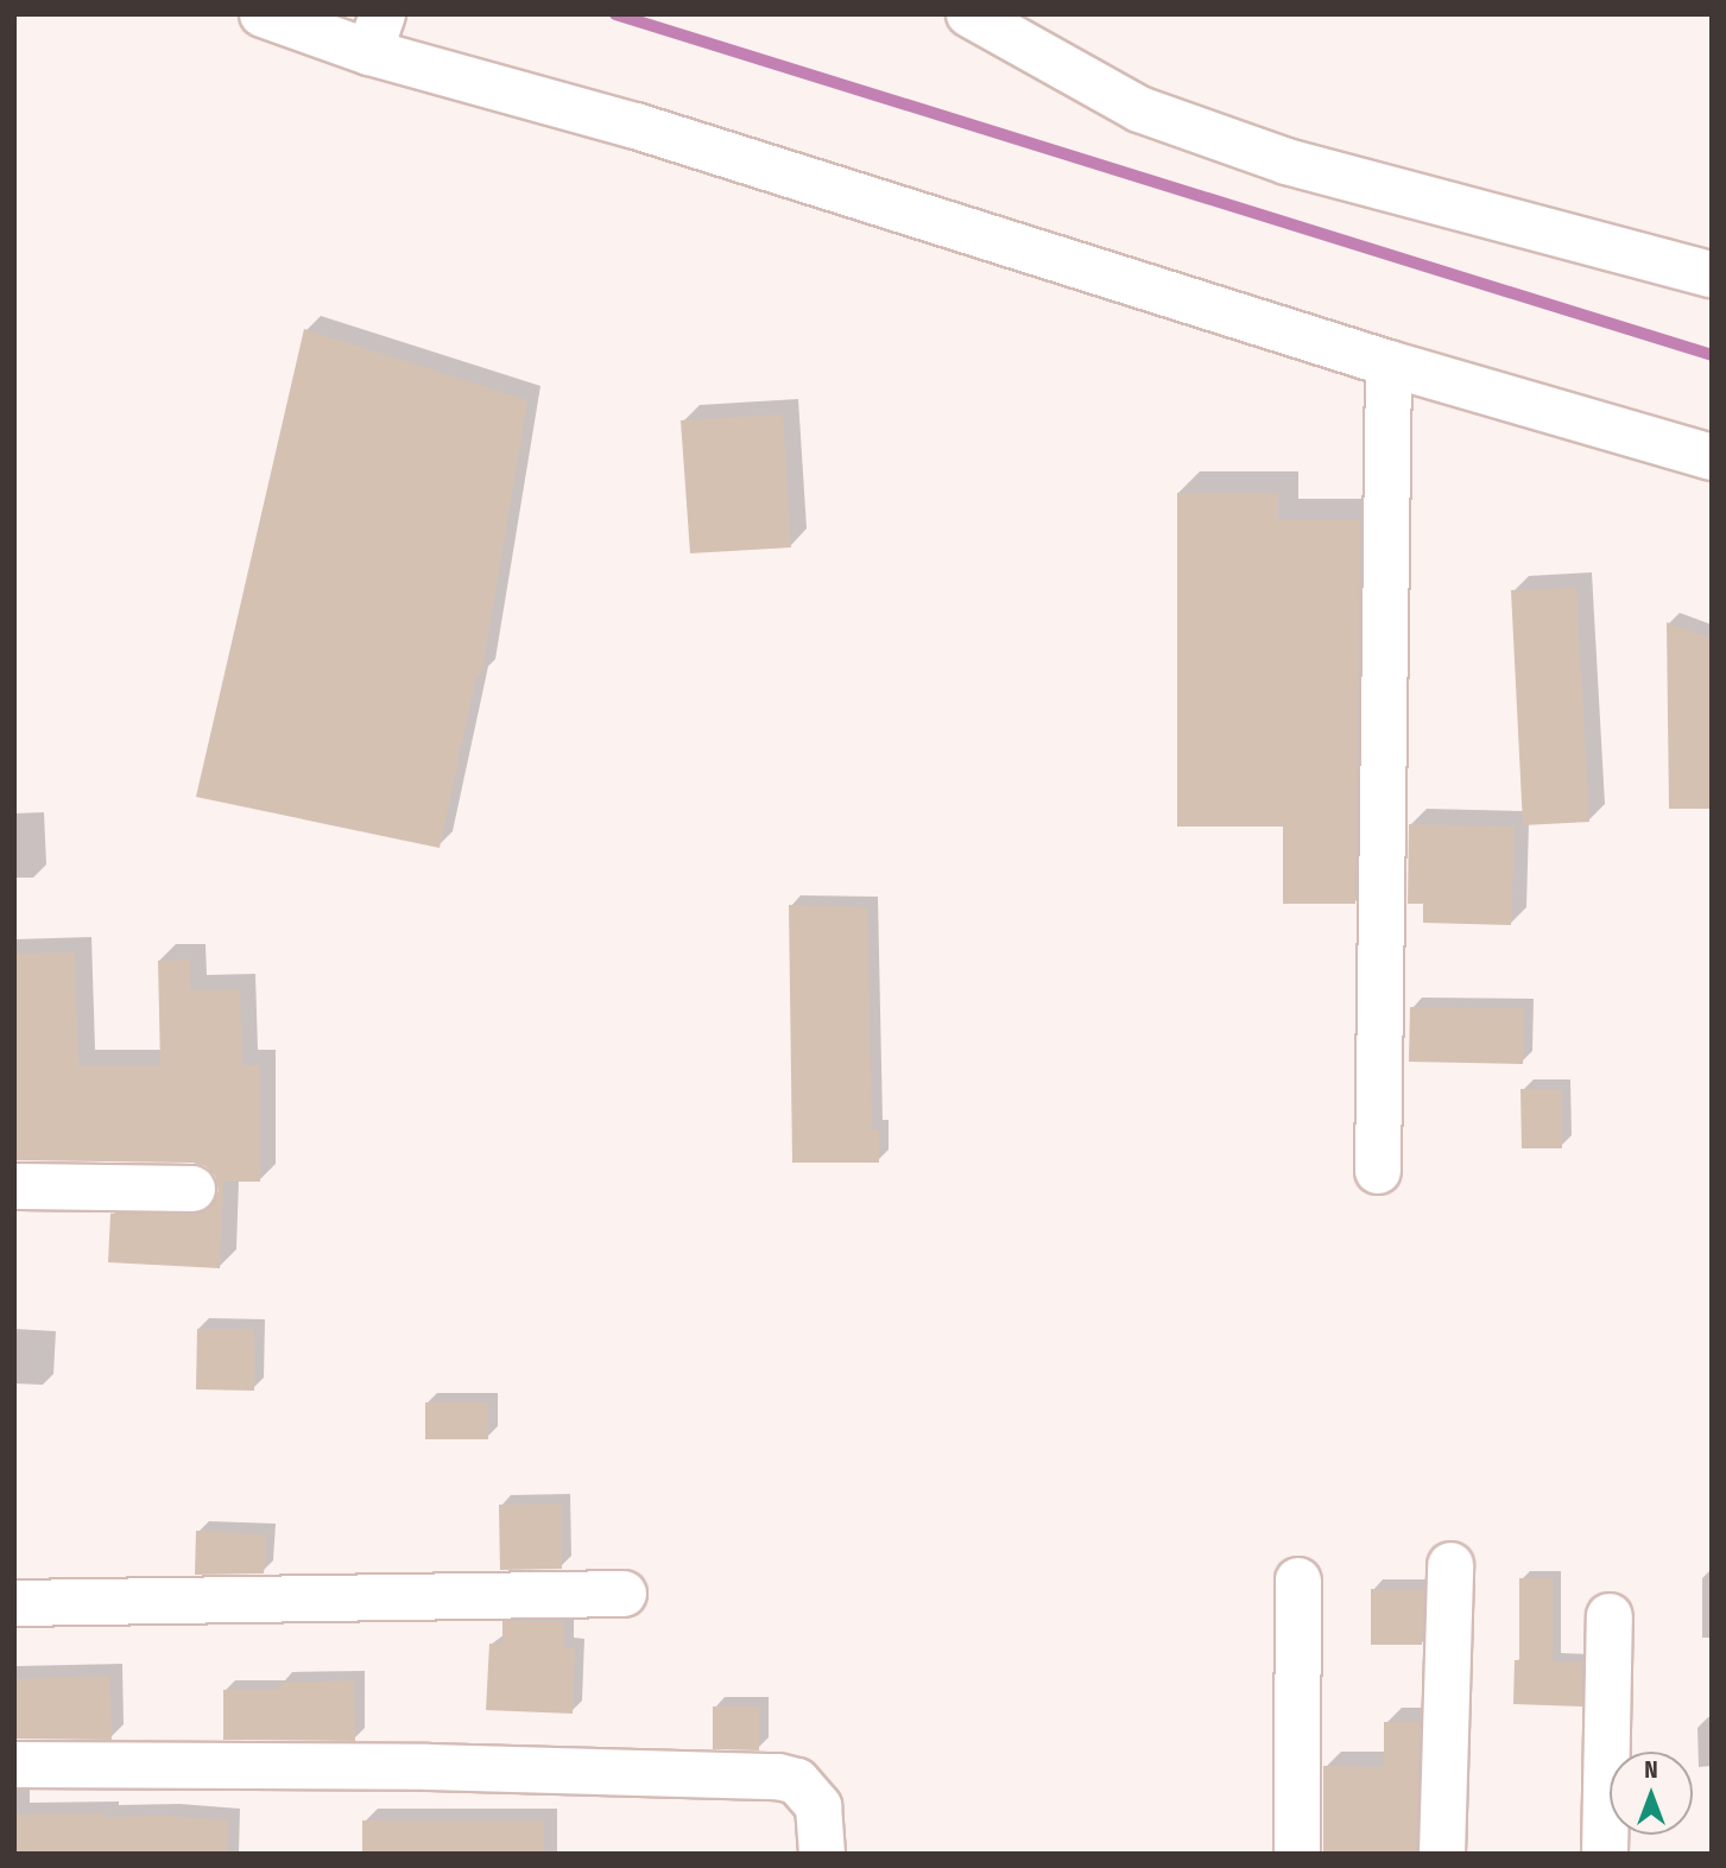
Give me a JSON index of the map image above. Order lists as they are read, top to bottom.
{
  "north": "top"
}
